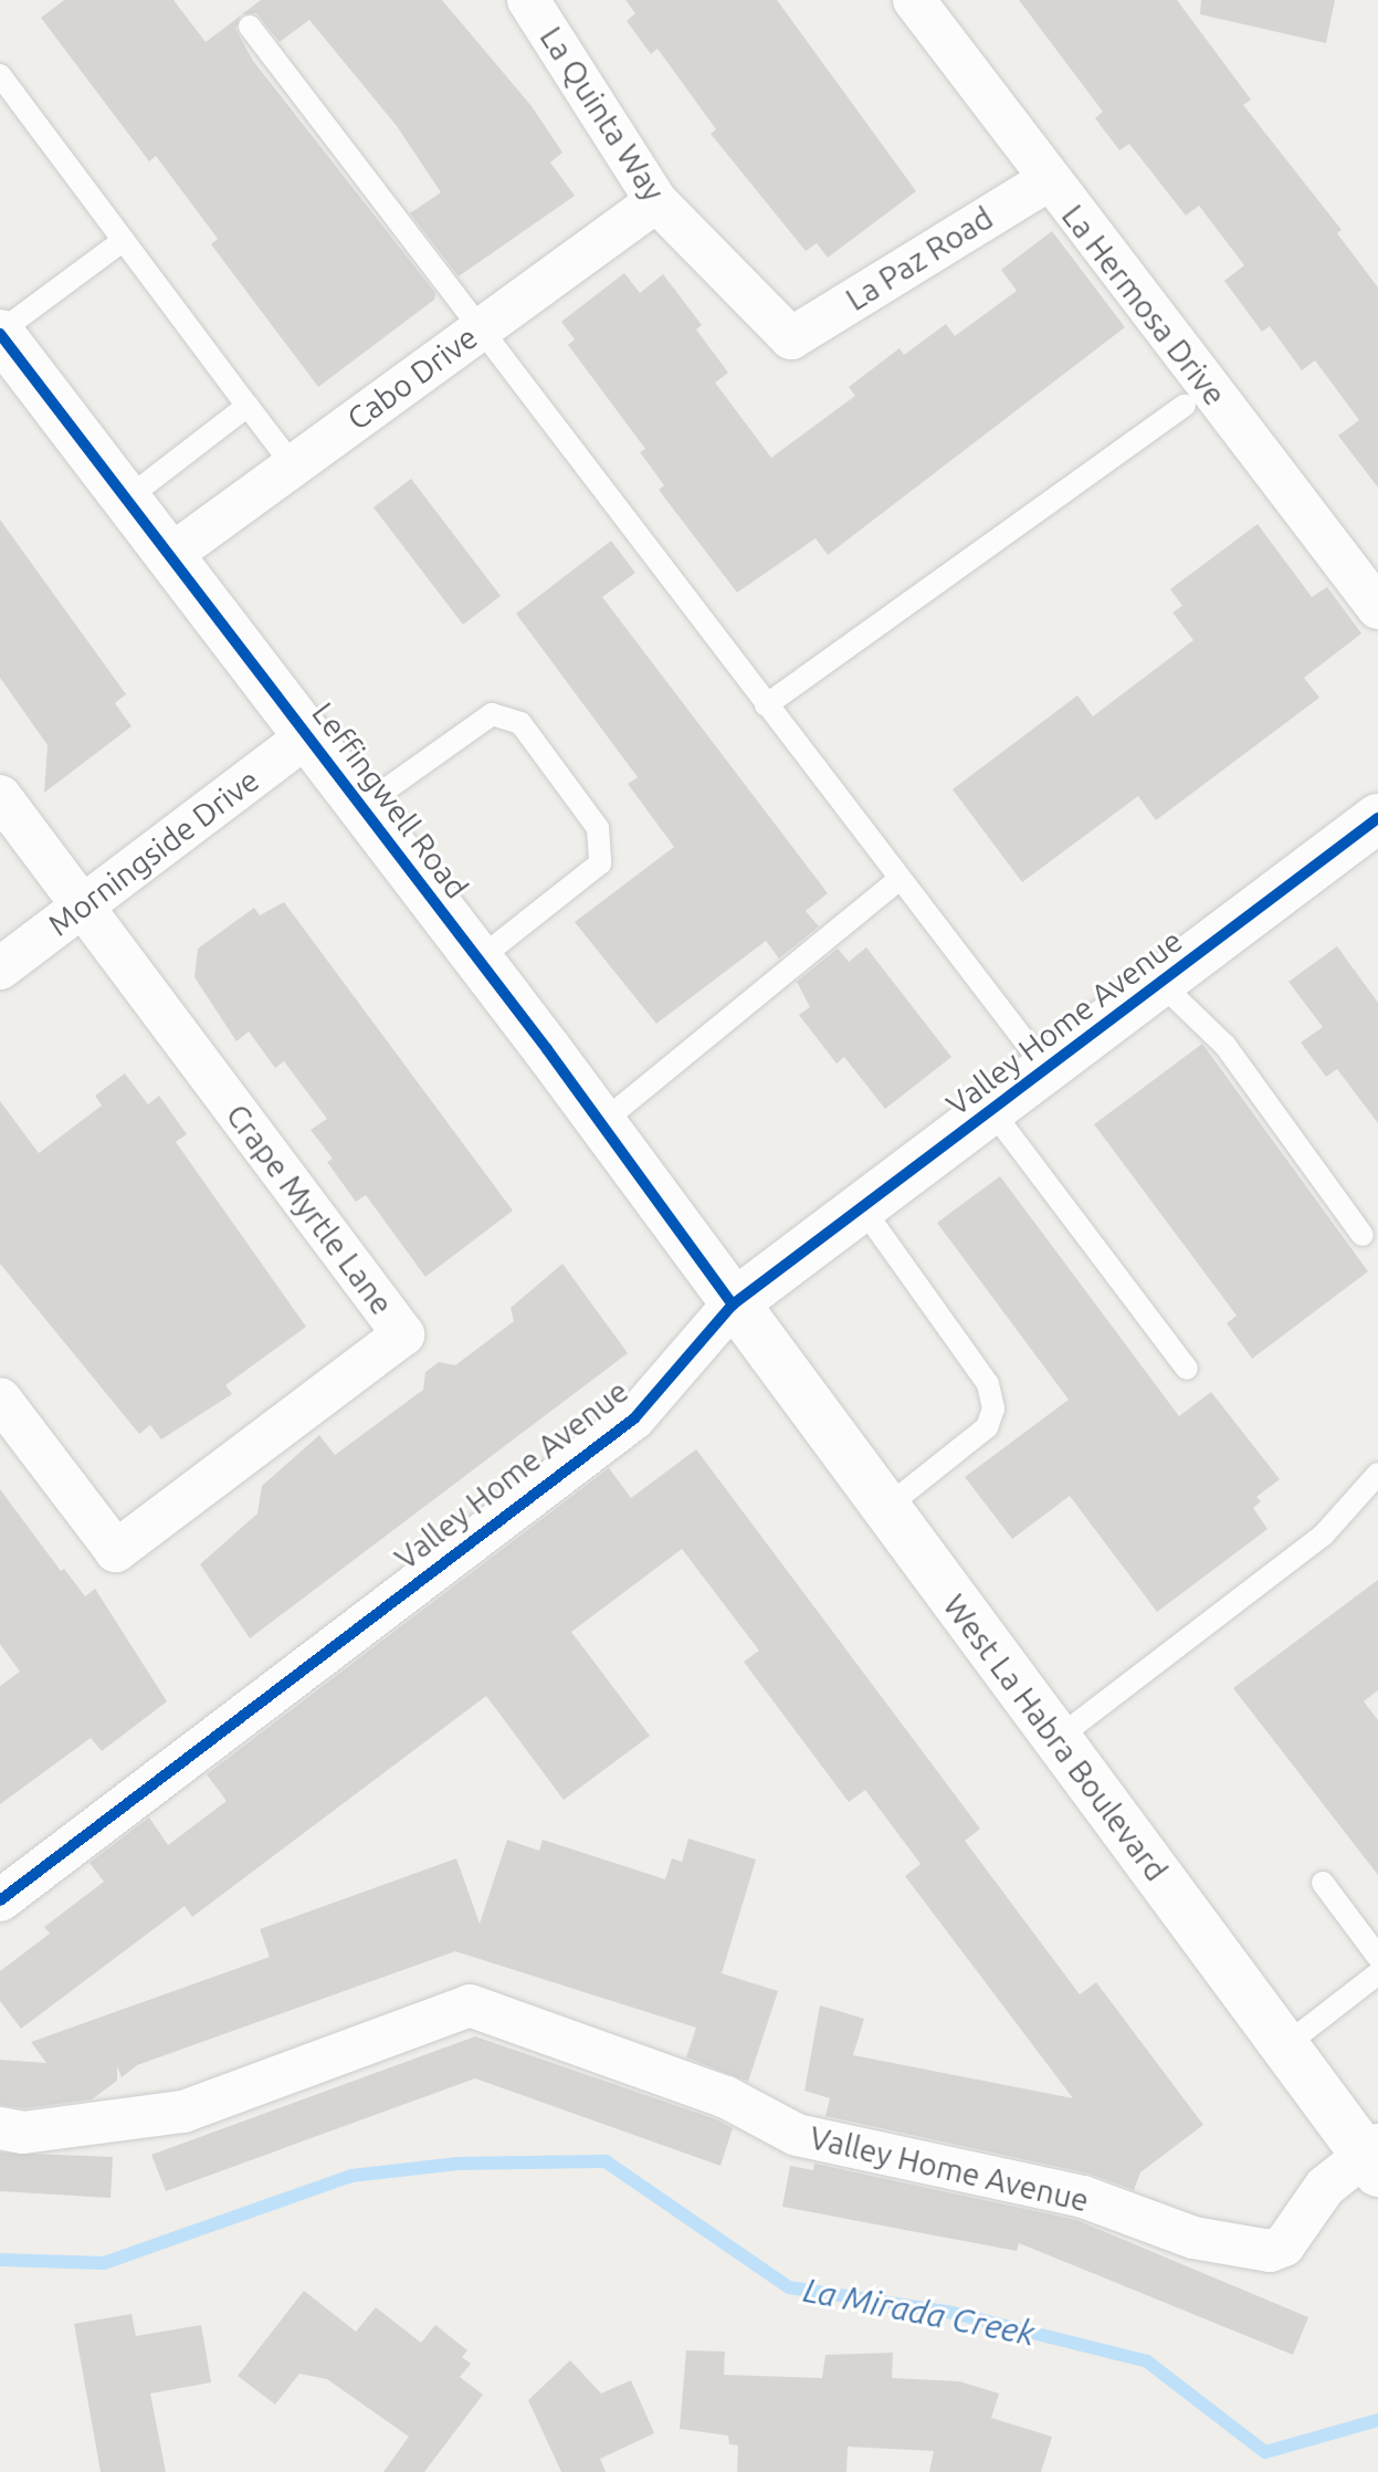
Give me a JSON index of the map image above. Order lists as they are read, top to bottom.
{
  "streets": {
    "main road": ["Leffingwell Road", "Valley Home Avenue", "West La Habra Boulevard"],
    "street": [
      "La Quinta Way",
      "La Paz Road",
      "La Hermosa Drive",
      "Cabo Drive",
      "Morningside Drive",
      "Crape Myrtle Lane"
    ]
  },
  "crossings": [
    ["La Quinta Way", "La Paz Road"],
    ["La Quinta Way", "Cabo Drive"],
    ["La Paz Road", "La Hermosa Drive"],
    ["Cabo Drive", "Leffingwell Road"],
    ["Leffingwell Road", "Morningside Drive"],
    ["Leffingwell Road", "Valley Home Avenue"],
    ["Leffingwell Road", "West La Habra Boulevard"],
    ["Morningside Drive", "Crape Myrtle Lane"],
    ["Valley Home Avenue", "West La Habra Boulevard"]
  ],
  "water": ["La Mirada Creek"]
}
